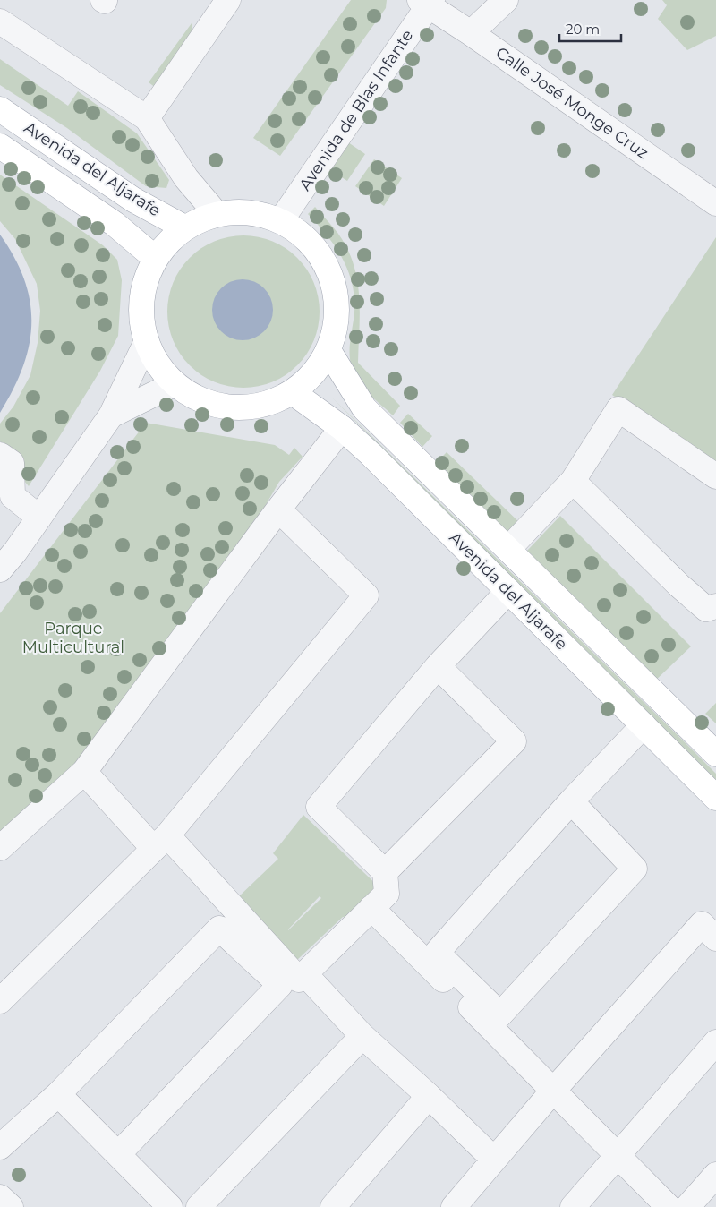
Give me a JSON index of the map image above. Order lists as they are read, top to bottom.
{
  "streets": {
    "main road": ["Avenida del Aljarafe"],
    "street": ["Calle José Monge Cruz", "Avenida de Blas Infante"]
  },
  "crossings": [
    ["Calle José Monge Cruz", "Avenida de Blas Infante"]
  ],
  "parks": ["Parque Multicultural"],
  "scale_bar": "20 m"
}
